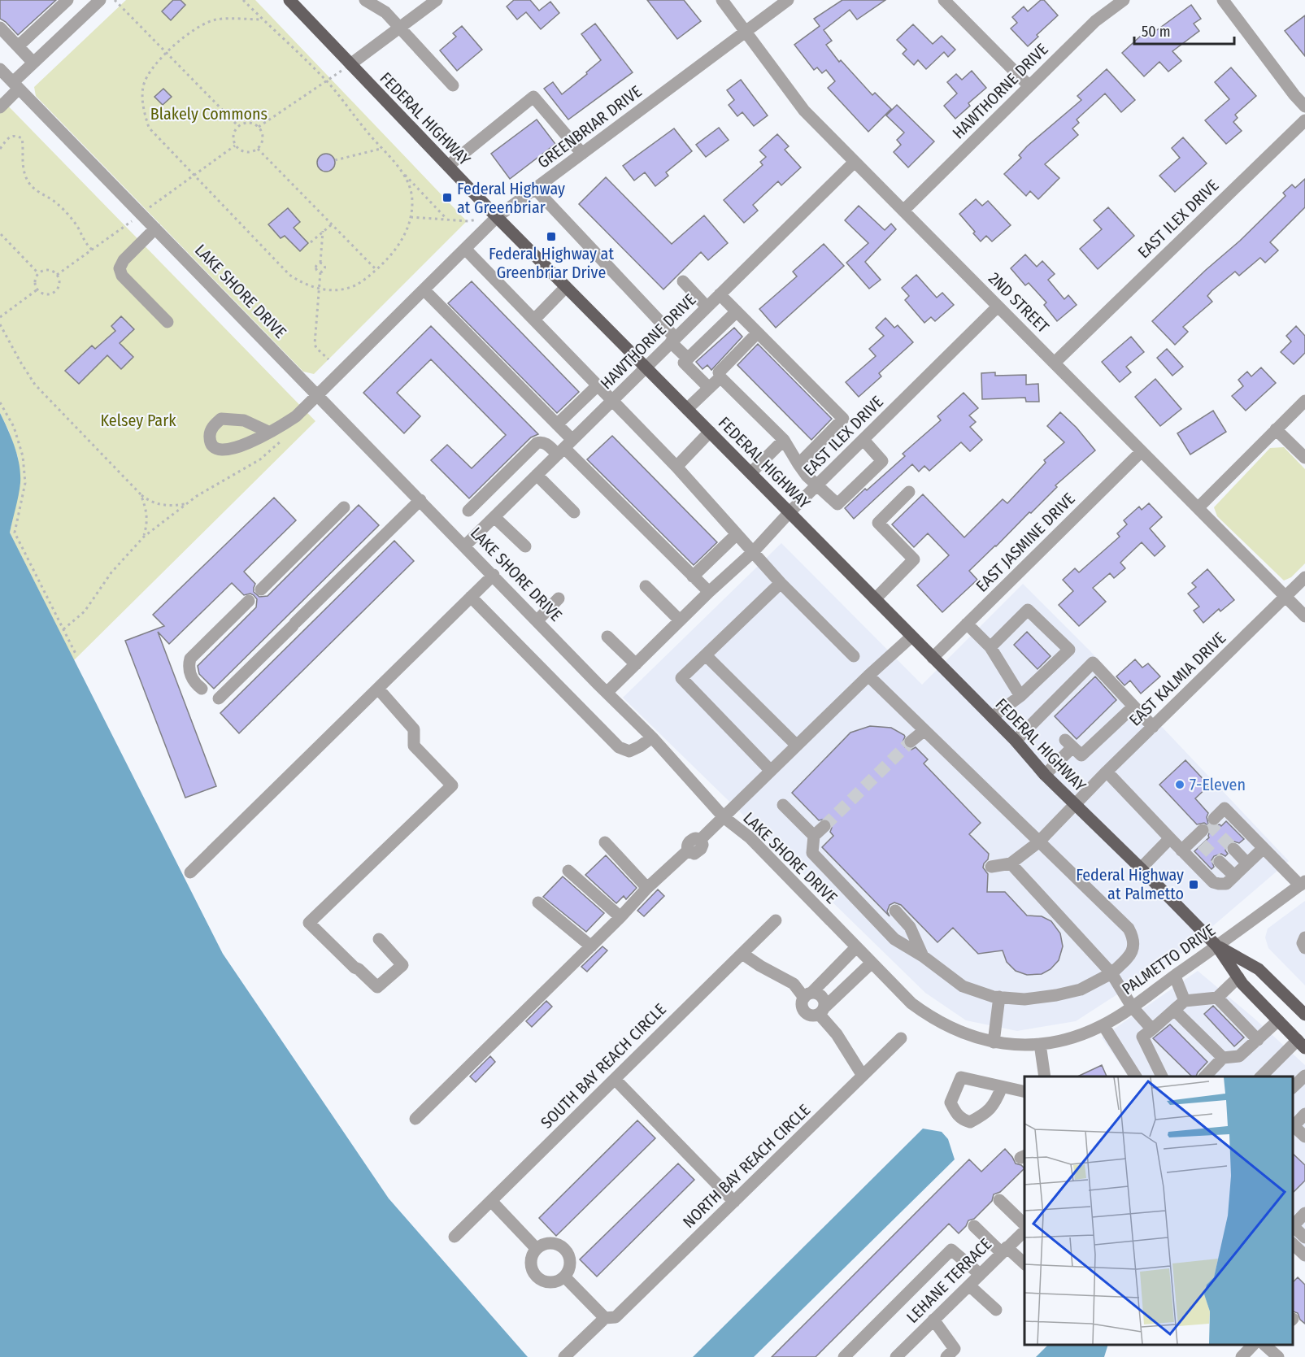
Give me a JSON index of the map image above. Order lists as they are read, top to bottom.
{
  "streets": {
    "main road": ["FEDERAL HIGHWAY"],
    "street": [
      "HAWTHORNE DRIVE",
      "GREENBRIAR DRIVE",
      "EAST ILEX DRIVE",
      "LAKE SHORE DRIVE",
      "2ND STREET",
      "EAST JASMINE DRIVE",
      "EAST KALMIA DRIVE",
      "PALMETTO DRIVE",
      "SOUTH BAY REACH CIRCLE",
      "NORTH BAY REACH CIRCLE",
      "LEHANE TERRACE"
    ]
  },
  "crossings": [
    ["HAWTHORNE DRIVE", "FEDERAL HIGHWAY"],
    ["HAWTHORNE DRIVE", "LAKE SHORE DRIVE"],
    ["HAWTHORNE DRIVE", "2ND STREET"],
    ["FEDERAL HIGHWAY", "GREENBRIAR DRIVE"],
    ["FEDERAL HIGHWAY", "EAST ILEX DRIVE"],
    ["FEDERAL HIGHWAY", "EAST JASMINE DRIVE"],
    ["FEDERAL HIGHWAY", "EAST KALMIA DRIVE"],
    ["FEDERAL HIGHWAY", "PALMETTO DRIVE"],
    ["GREENBRIAR DRIVE", "LAKE SHORE DRIVE"],
    ["GREENBRIAR DRIVE", "2ND STREET"],
    ["EAST ILEX DRIVE", "LAKE SHORE DRIVE"],
    ["EAST ILEX DRIVE", "2ND STREET"],
    ["LAKE SHORE DRIVE", "PALMETTO DRIVE"],
    ["2ND STREET", "EAST JASMINE DRIVE"],
    ["2ND STREET", "EAST KALMIA DRIVE"]
  ],
  "parks": ["Blakely Commons", "Kelsey Park"],
  "places": {
    "transit": ["Federal Highway at Greenbriar", "Federal Highway at Greenbriar Drive", "Federal Highway at Palmetto"],
    "other": ["7-Eleven"]
  },
  "scale_bar": "50 m"
}
